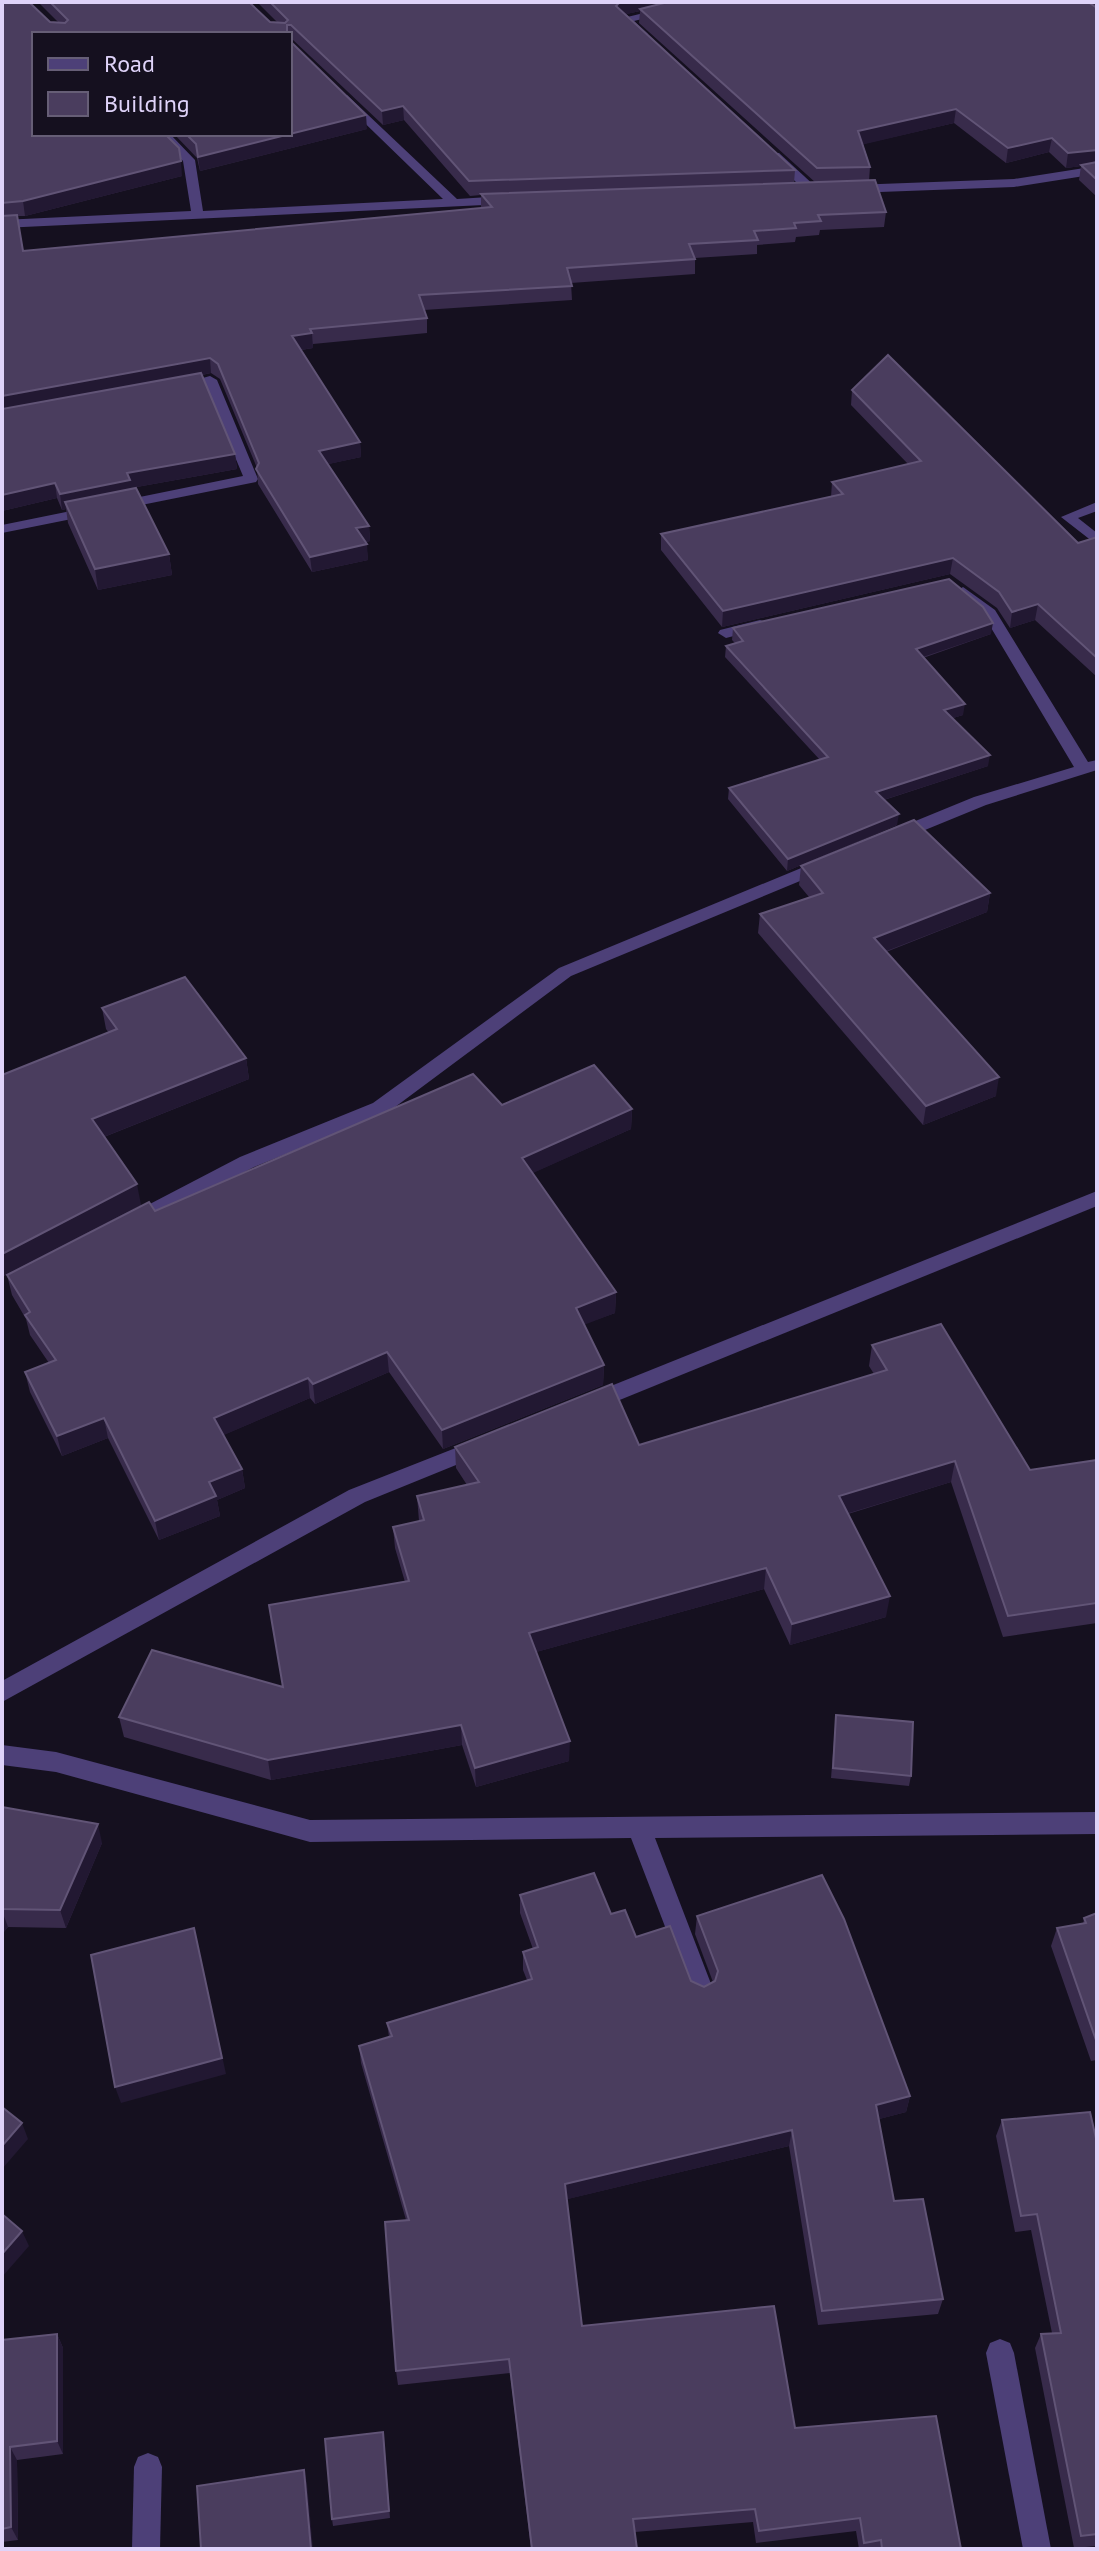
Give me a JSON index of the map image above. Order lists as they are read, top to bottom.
{
  "legend": ["Road", "Building"]
}
